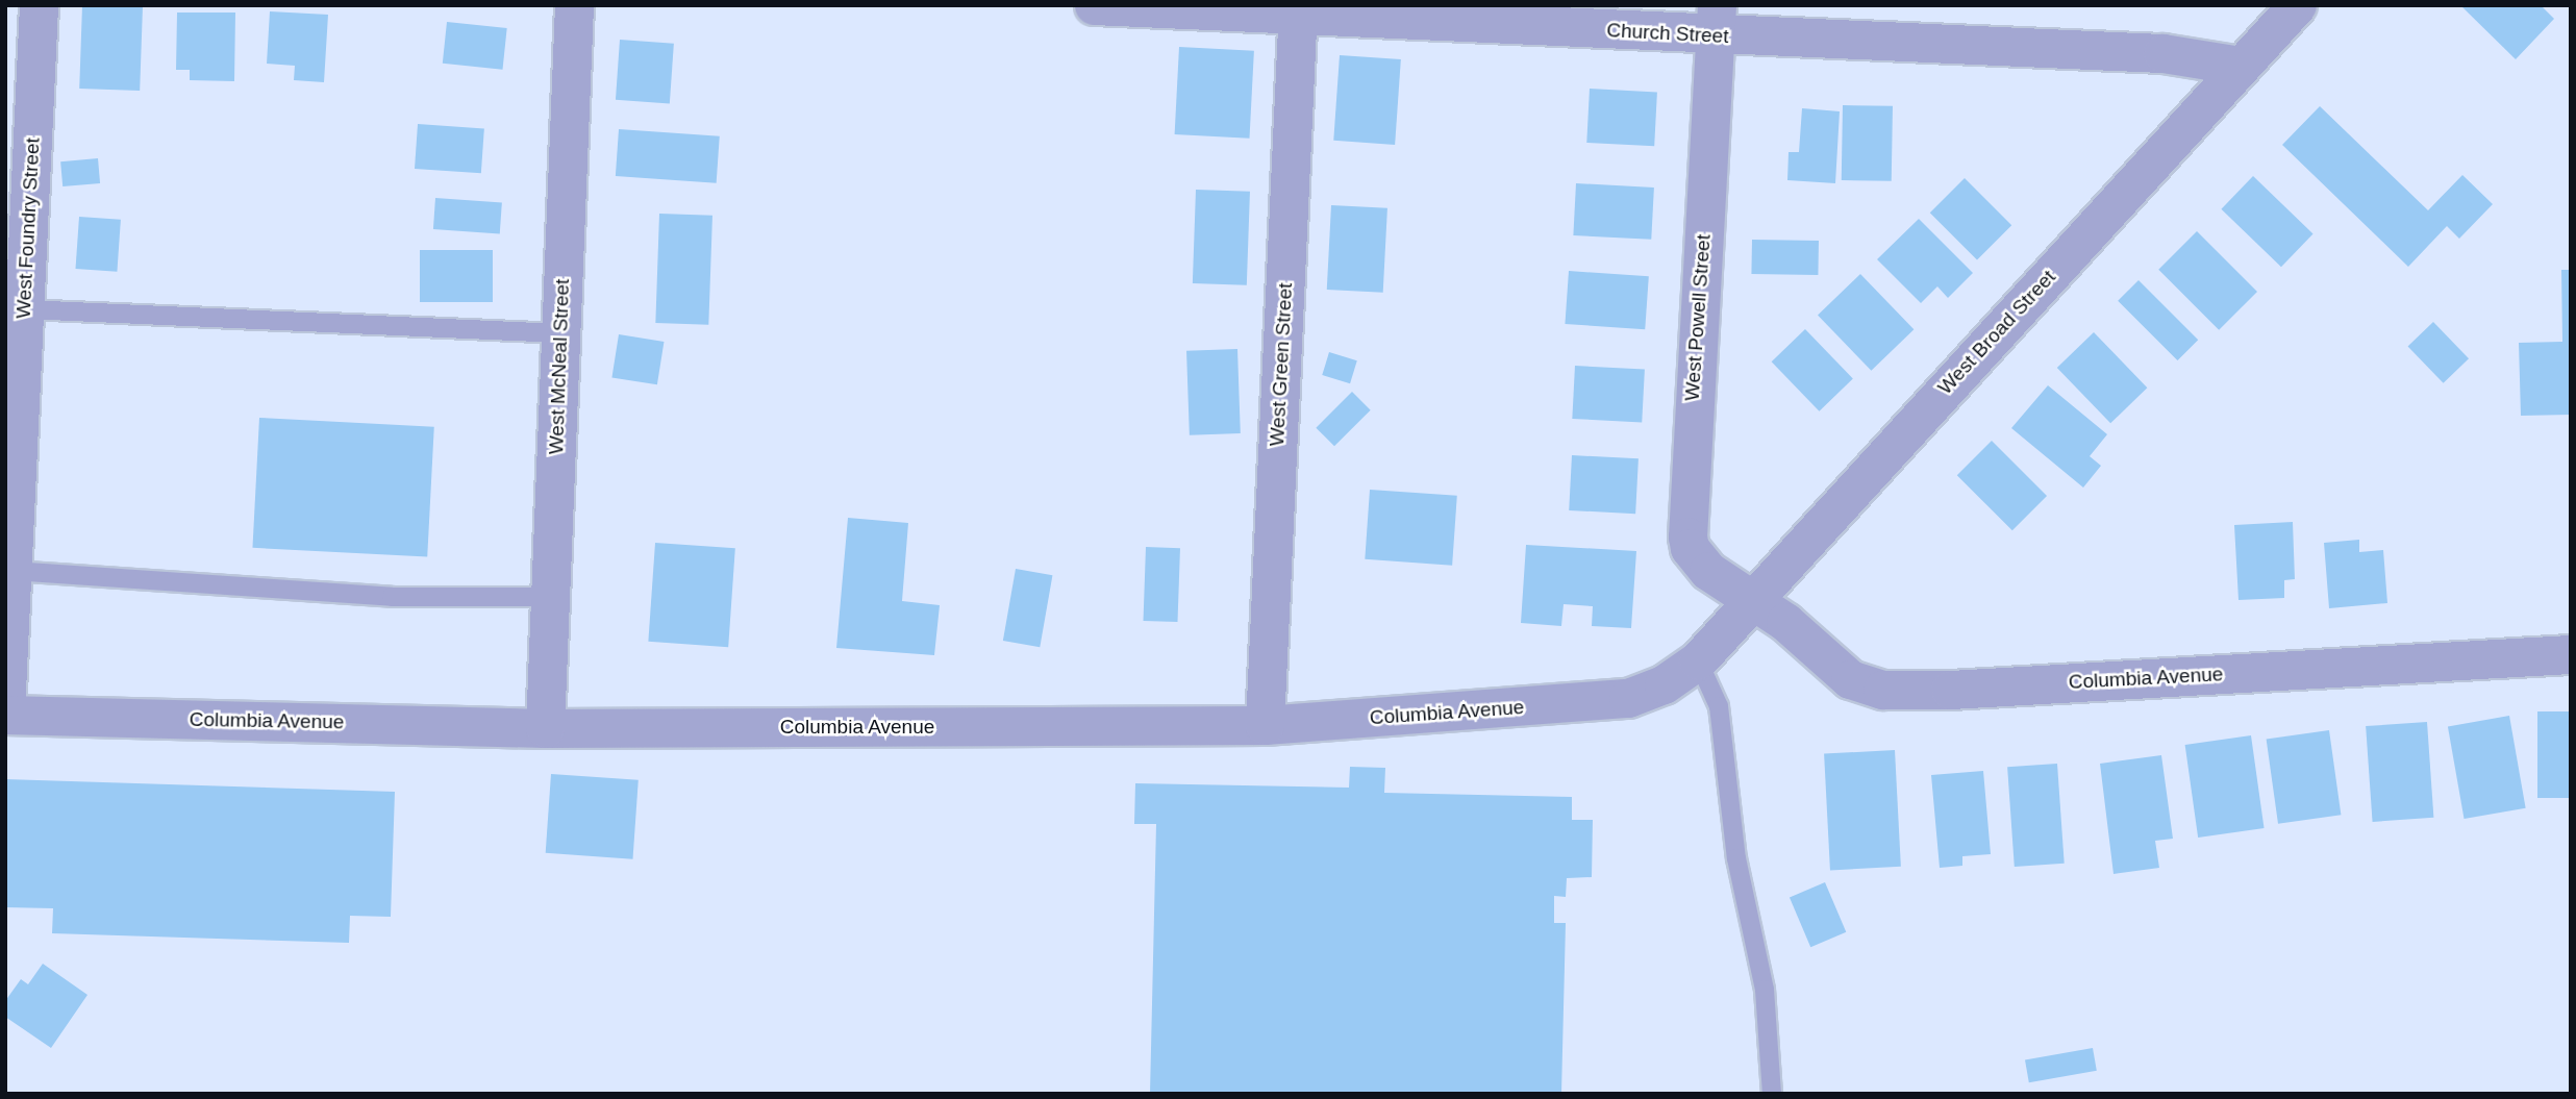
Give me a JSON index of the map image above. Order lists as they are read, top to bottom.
{
  "streets": {
    "street": [
      "Church Street",
      "West Foundry Street",
      "West Powell Street",
      "West Broad Street",
      "West Green Street",
      "West McNeal Street",
      "Columbia Avenue"
    ]
  },
  "crossings": [
    ["Church Street", "West Powell Street"],
    ["Church Street", "West Broad Street"],
    ["Church Street", "West Green Street"],
    ["West Foundry Street", "Columbia Avenue"],
    ["West Powell Street", "West Broad Street"],
    ["West Powell Street", "Columbia Avenue"],
    ["West Broad Street", "Columbia Avenue"],
    ["West Green Street", "Columbia Avenue"],
    ["West McNeal Street", "Columbia Avenue"]
  ]
}
